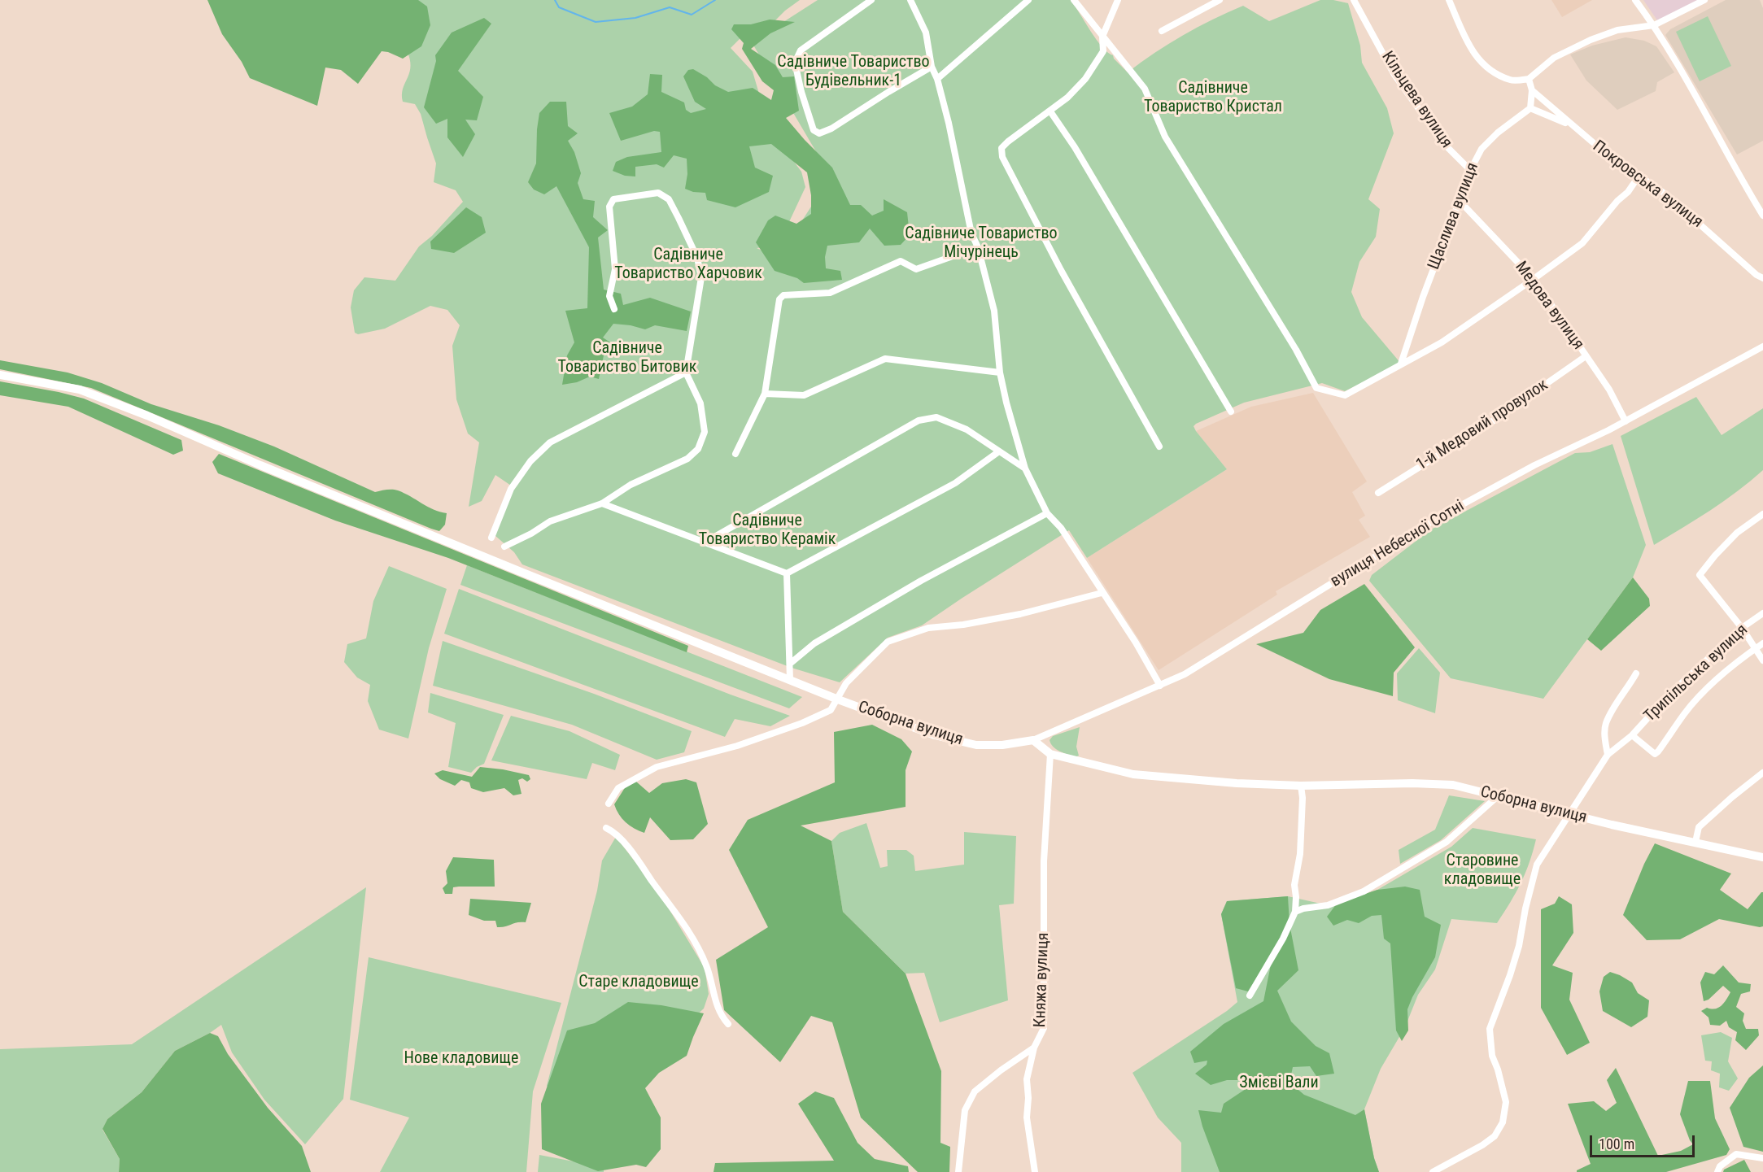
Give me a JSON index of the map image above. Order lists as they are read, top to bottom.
{
  "streets": {
    "main road": ["Соборна вулиця"],
    "street": [
      "Кільцева вулиця",
      "Покровська вулиця",
      "Щаслива вулиця",
      "Медова вулиця",
      "1-й Медовий провулок",
      "вулиця Небесної Сотні",
      "Трипільська вулиця",
      "Княжа вулиця"
    ]
  },
  "crossings": [
    ["Кільцева вулиця", "Покровська вулиця"],
    ["Кільцева вулиця", "Щаслива вулиця"],
    ["Кільцева вулиця", "Медова вулиця"],
    ["Покровська вулиця", "Щаслива вулиця"],
    ["Покровська вулиця", "Медова вулиця"],
    ["Щаслива вулиця", "Медова вулиця"],
    ["Медова вулиця", "1-й Медовий провулок"],
    ["Медова вулиця", "вулиця Небесної Сотні"],
    ["вулиця Небесної Сотні", "Соборна вулиця"],
    ["Трипільська вулиця", "Соборна вулиця"],
    ["Соборна вулиця", "Княжа вулиця"]
  ],
  "parks": [
    "Садівниче Товариство Будівельник-1",
    "Садівниче Товариство Кристал",
    "Садівниче Товариство Мічурінець",
    "Садівниче Товариство Харчовик",
    "Садівниче Товариство Битовик",
    "Садівниче Товариство Керамік",
    "Старовине кладовище",
    "Старе кладовище",
    "Нове кладовище",
    "Змієві Вали"
  ],
  "scale_bar": "100 m"
}
